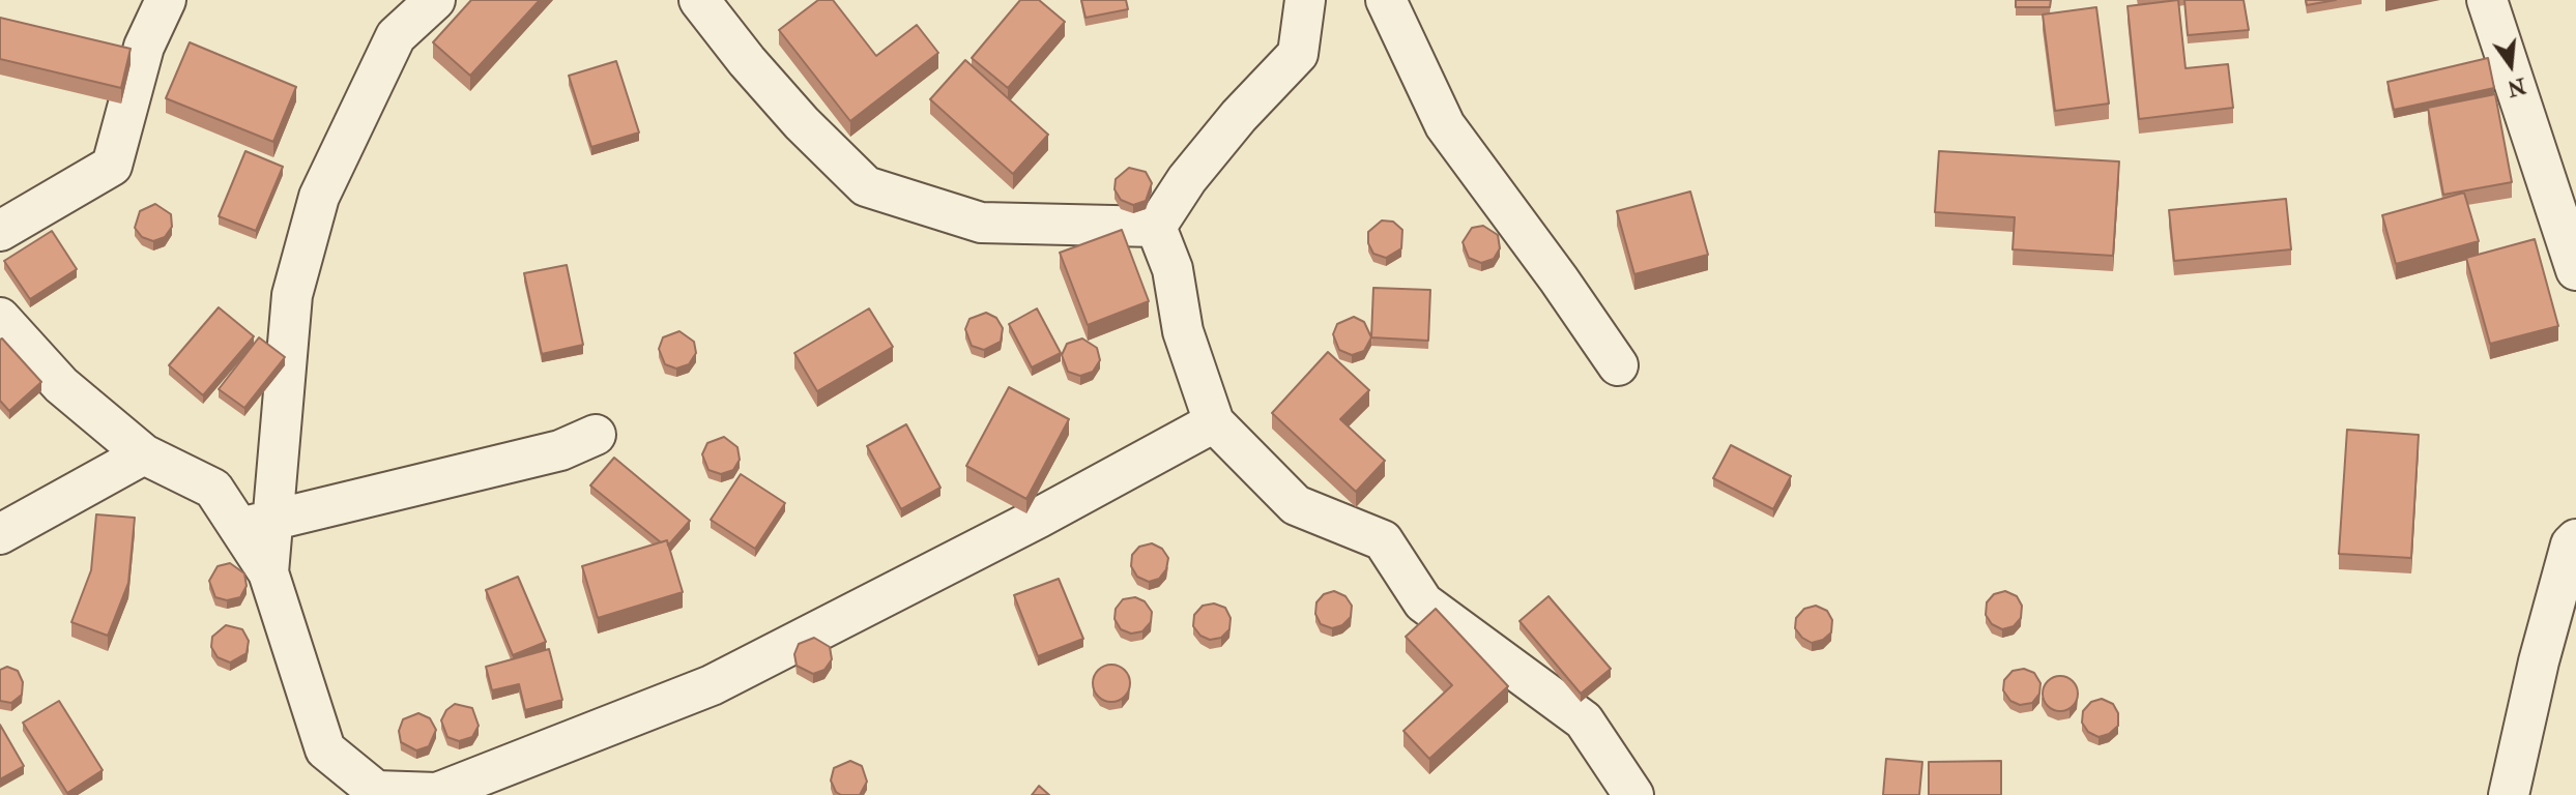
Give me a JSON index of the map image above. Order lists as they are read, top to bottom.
{
  "north": "bottom"
}
